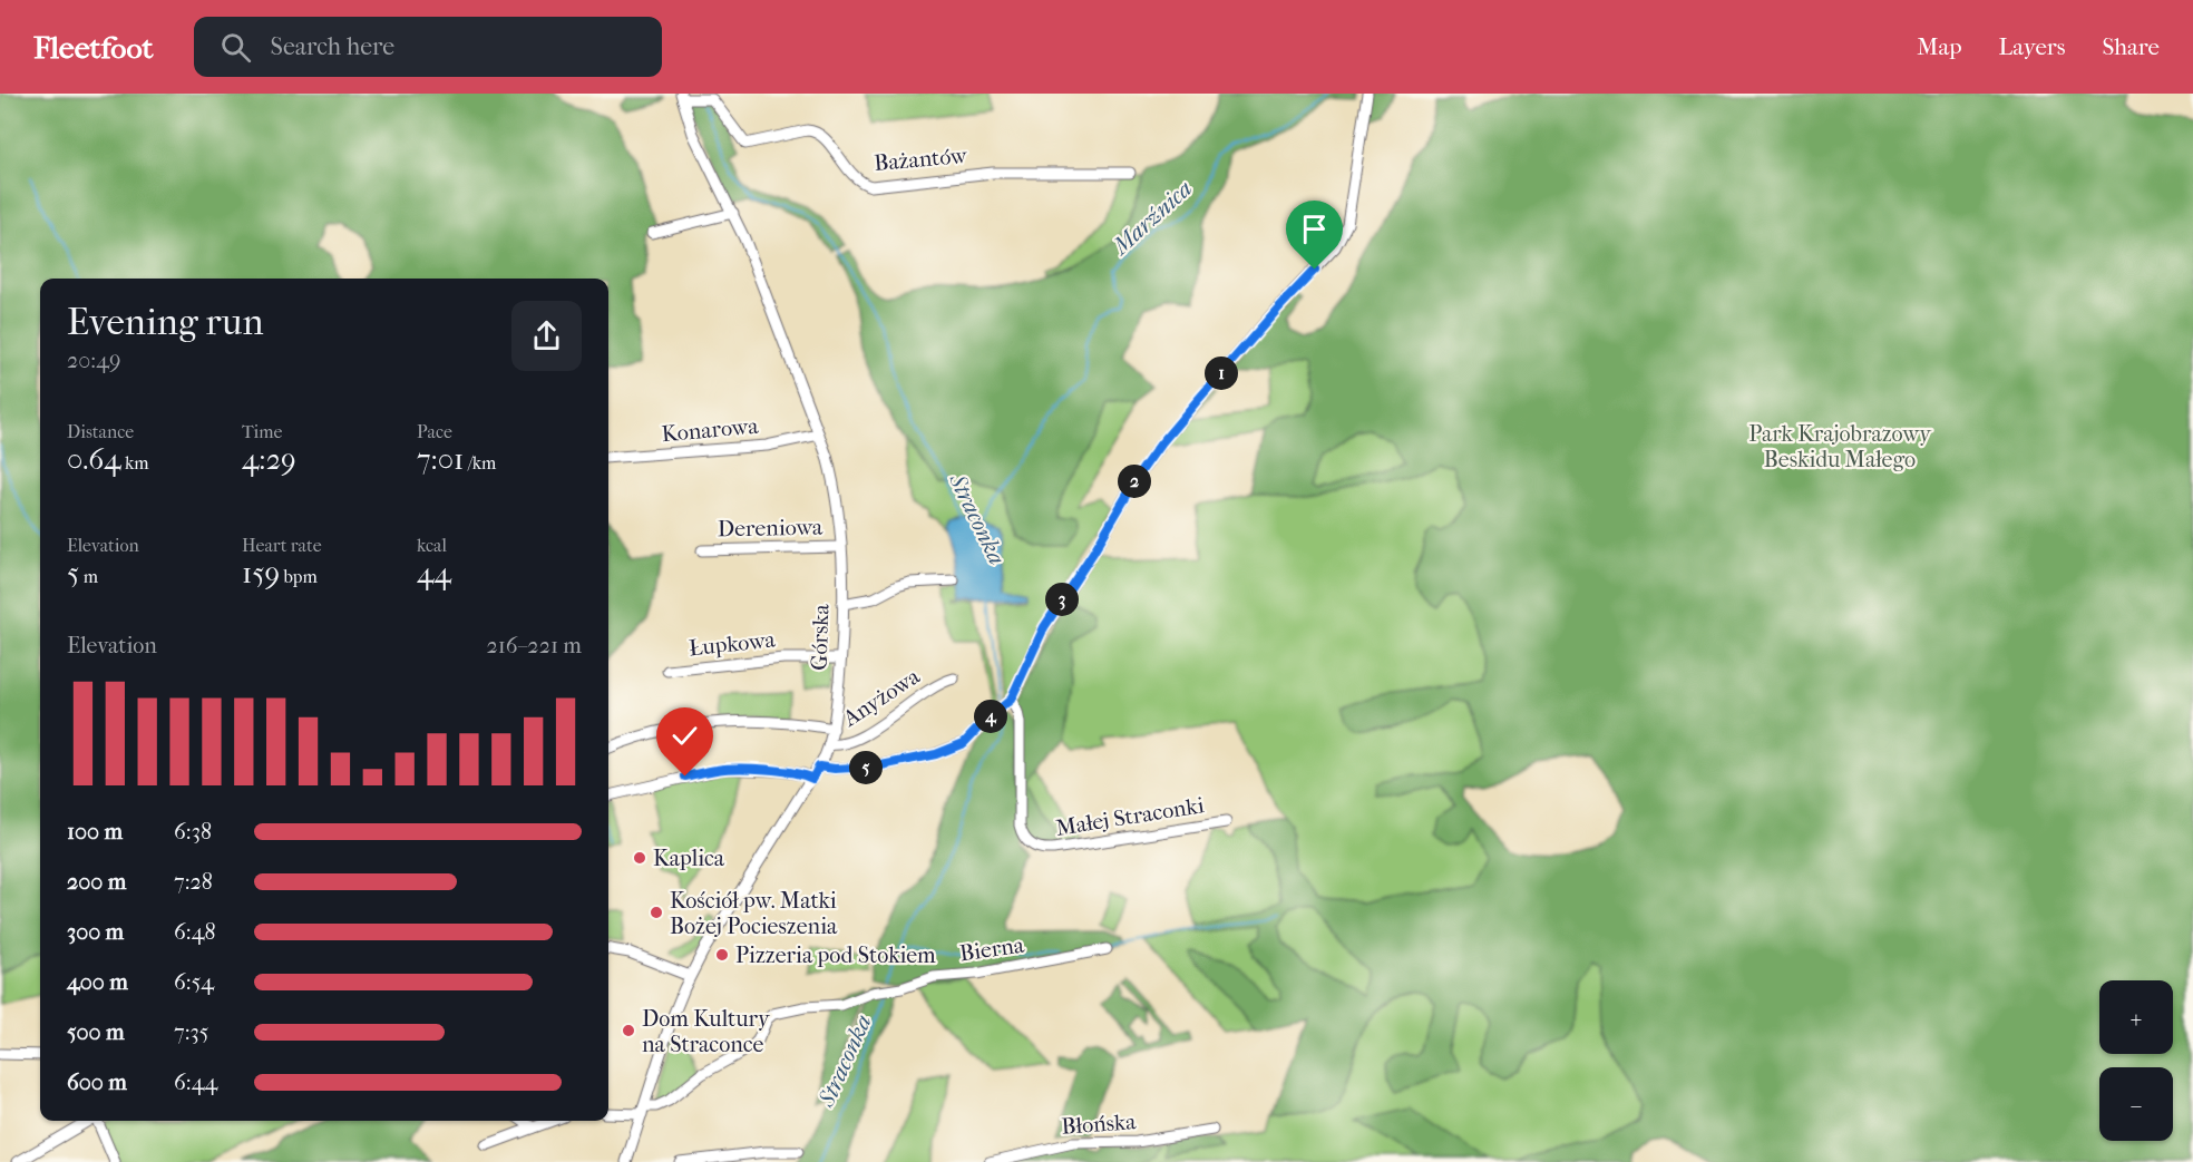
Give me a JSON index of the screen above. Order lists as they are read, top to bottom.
{
  "streets": {
    "street": [
      "Bażantów",
      "Konarowa",
      "Dereniowa",
      "Górska",
      "Łupkowa",
      "Anyżowa",
      "Małej Straconki",
      "Bierna",
      "Błońska"
    ]
  },
  "crossings": [
    ["Bażantów", "Górska"],
    ["Konarowa", "Górska"],
    ["Dereniowa", "Górska"],
    ["Górska", "Łupkowa"],
    ["Górska", "Anyżowa"],
    ["Górska", "Bierna"]
  ],
  "water": ["Marźnica", "Straconka"],
  "parks": ["Park Krajobrazowy Beskidu Małego"],
  "places": [
    "Kaplica",
    "Kościół pw. Matki Bożej Pocieszenia",
    "Pizzeria pod Stokiem",
    "Dom Kultury na Straconce"
  ],
  "page": {
    "header": "Fleetfoot",
    "search": "Search here",
    "nav": ["Map", "Layers", "Share"],
    "heading": ["Evening run", "20:49"],
    "pins": [
      "1",
      "2",
      "3",
      "4",
      "5"
    ],
    "stats": [
      ["Distance", "0.64 km"],
      ["Time", "4:29"],
      ["Pace", "7:01 /km"],
      ["Elevation", "5 m"],
      ["Heart rate", "159 bpm"],
      ["kcal", "44"]
    ],
    "chart": ["Elevation", "216–221 m"],
    "list": [
      {
        "name": "100 m",
        "note": "6:38"
      },
      {
        "name": "200 m",
        "note": "7:28"
      },
      {
        "name": "300 m",
        "note": "6:48"
      },
      {
        "name": "400 m",
        "note": "6:54"
      },
      {
        "name": "500 m",
        "note": "7:35"
      },
      {
        "name": "600 m",
        "note": "6:44"
      }
    ],
    "map_buttons": ["+", "−"]
  }
}
